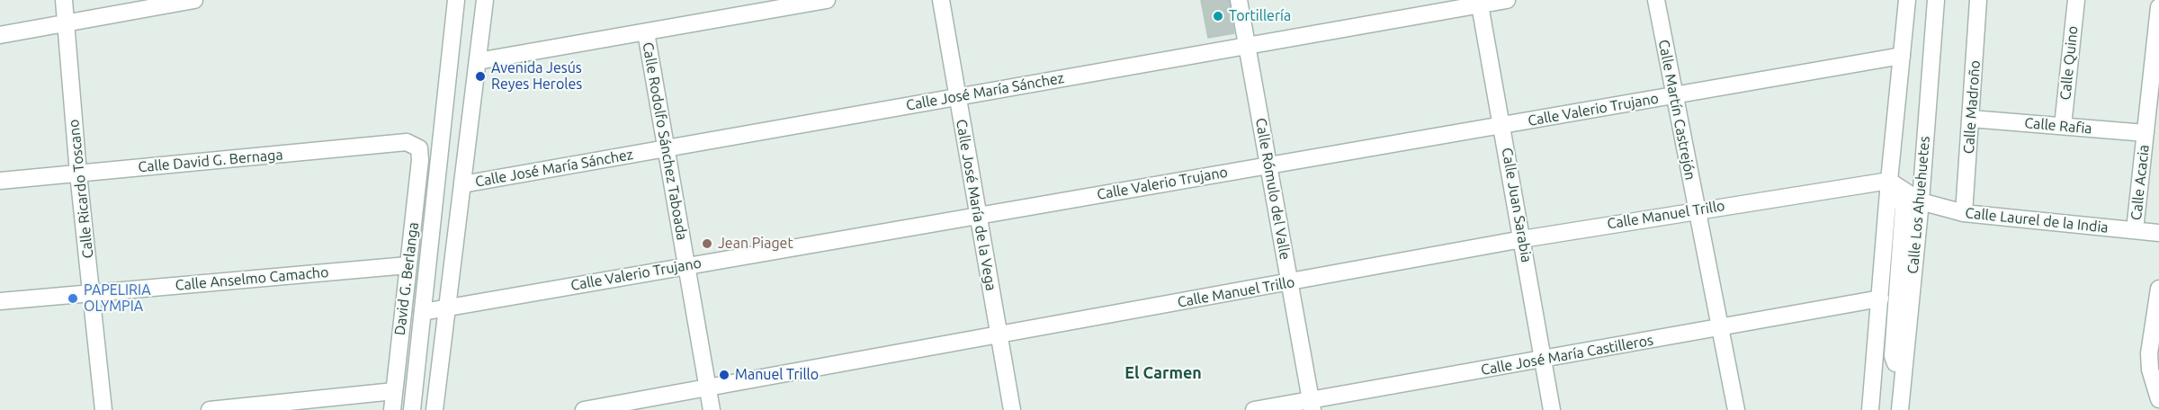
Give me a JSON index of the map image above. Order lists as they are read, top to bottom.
{
  "streets": {
    "street": [
      "Calle Quino",
      "Calle José María Sánchez",
      "Calle Madroño",
      "Calle Valerio Trujano",
      "Calle Martín Castrejón",
      "Calle Rafia",
      "Calle Rodolfo Sánchez Taboada",
      "Calle David G. Bernaga",
      "Calle Acacia",
      "Calle Ricardo Toscano",
      "Calle Rómulo del Valle",
      "Calle José María de la Vega",
      "Calle Juan Sarabia",
      "Calle Los Ahuehuetes",
      "Calle Manuel Trillo",
      "Calle Laurel de la India",
      "Calle Anselmo Camacho",
      "David G. Berlanga",
      "Calle José María Castilleros"
    ]
  },
  "crossings": [
    ["Calle Quino", "Calle Rafia"],
    ["Calle José María Sánchez", "Calle Rodolfo Sánchez Taboada"],
    ["Calle José María Sánchez", "Calle Rómulo del Valle"],
    ["Calle José María Sánchez", "Calle José María de la Vega"],
    ["Calle José María Sánchez", "Calle Juan Sarabia"],
    ["Calle Madroño", "Calle Rafia"],
    ["Calle Madroño", "Calle Laurel de la India"],
    ["Calle Valerio Trujano", "Calle Martín Castrejón"],
    ["Calle Valerio Trujano", "Calle Rodolfo Sánchez Taboada"],
    ["Calle Valerio Trujano", "Calle Rómulo del Valle"],
    ["Calle Valerio Trujano", "Calle José María de la Vega"],
    ["Calle Valerio Trujano", "Calle Juan Sarabia"],
    ["Calle Valerio Trujano", "Calle Los Ahuehuetes"],
    ["Calle Martín Castrejón", "Calle Manuel Trillo"],
    ["Calle Martín Castrejón", "Calle José María Castilleros"],
    ["Calle Rafia", "Calle Acacia"],
    ["Calle Rodolfo Sánchez Taboada", "Calle Manuel Trillo"],
    ["Calle David G. Bernaga", "Calle Ricardo Toscano"],
    ["Calle David G. Bernaga", "David G. Berlanga"],
    ["Calle Acacia", "Calle Laurel de la India"],
    ["Calle Ricardo Toscano", "Calle Anselmo Camacho"],
    ["Calle Rómulo del Valle", "Calle Manuel Trillo"],
    ["Calle Rómulo del Valle", "Calle José María Castilleros"],
    ["Calle José María de la Vega", "Calle Manuel Trillo"],
    ["Calle Juan Sarabia", "Calle Manuel Trillo"],
    ["Calle Juan Sarabia", "Calle José María Castilleros"],
    ["Calle Los Ahuehuetes", "Calle Manuel Trillo"],
    ["Calle Los Ahuehuetes", "Calle Laurel de la India"],
    ["Calle Los Ahuehuetes", "Calle José María Castilleros"],
    ["Calle Manuel Trillo", "Calle Laurel de la India"],
    ["Calle Anselmo Camacho", "David G. Berlanga"]
  ],
  "districts": ["El Carmen"],
  "places": [
    "Tortillería",
    "Avenida Jesús Reyes Heroles",
    "Jean Piaget",
    "PAPELIRIA OLYMPIA",
    "Manuel Trillo"
  ]
}
